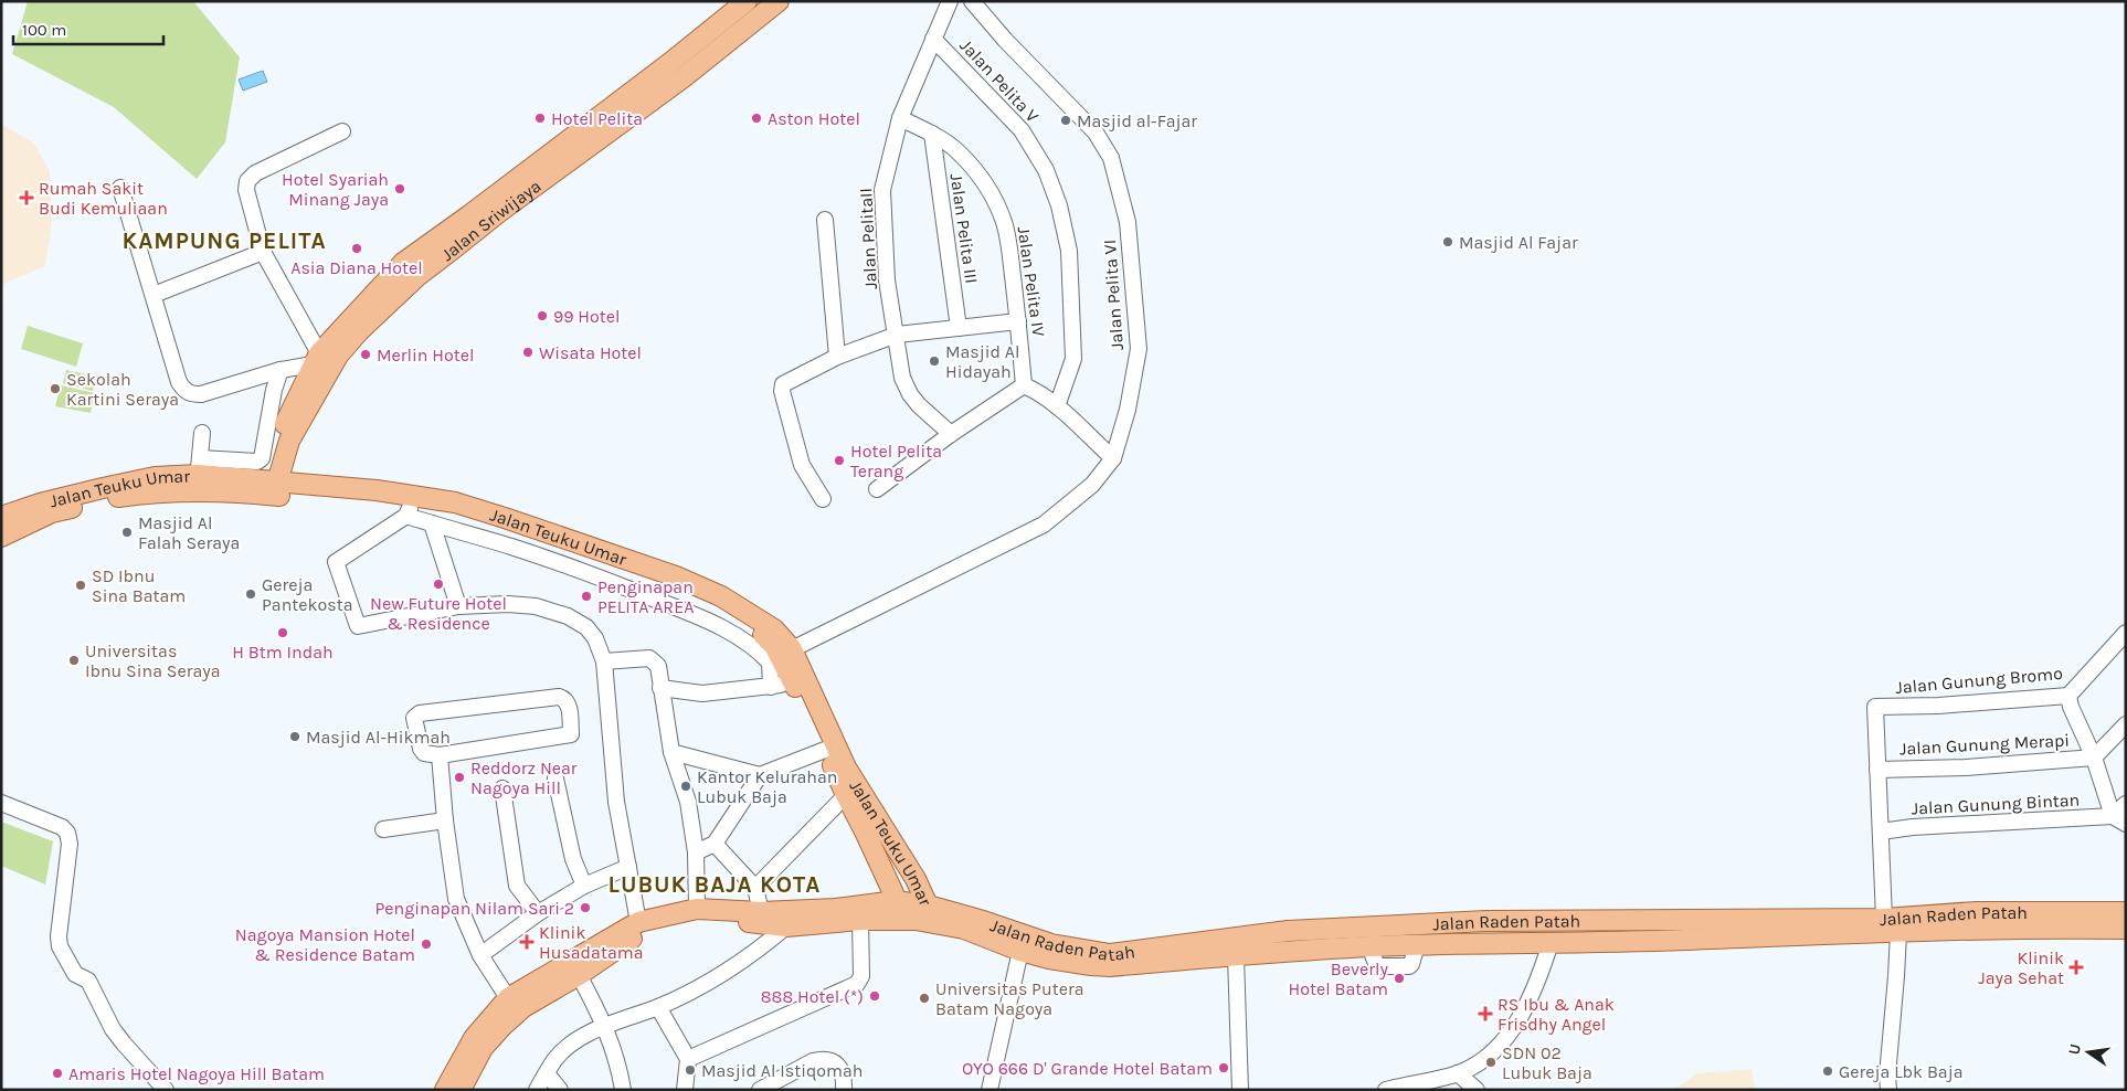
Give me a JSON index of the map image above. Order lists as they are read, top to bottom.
{
  "streets": {
    "main road": ["Jalan Sriwijaya", "Jalan Teuku Umar", "Jalan Raden Patah"],
    "street": [
      "Jalan Pelita V",
      "Jalan Pelita III",
      "Jalan PelitaII",
      "Jalan Pelita IV",
      "Jalan Pelita VI",
      "Jalan Gunung Bromo",
      "Jalan Gunung Merapi",
      "Jalan Gunung Bintan"
    ]
  },
  "crossings": [
    ["Jalan Pelita V", "Jalan PelitaII"],
    ["Jalan Sriwijaya", "Jalan Teuku Umar"],
    ["Jalan Pelita III", "Jalan Pelita IV"],
    ["Jalan PelitaII", "Jalan Pelita IV"],
    ["Jalan Pelita VI", "Jalan Teuku Umar"],
    ["Jalan Teuku Umar", "Jalan Raden Patah"],
    ["Jalan Gunung Bromo", "Jalan Gunung Merapi"]
  ],
  "districts": ["KAMPUNG PELITA", "LUBUK BAJA KOTA"],
  "places": {
    "other": [
      "Hotel Pelita",
      "Aston Hotel",
      "Masjid al-Fajar",
      "Hotel Syariah Minang Jaya",
      "Masjid Al Fajar",
      "Asia Diana Hotel",
      "99 Hotel",
      "Wisata Hotel",
      "Merlin Hotel",
      "Masjid Al Hidayah",
      "Sekolah Kartini Seraya",
      "Hotel Pelita Terang",
      "Masjid Al Falah Seraya",
      "New Future Hotel & Residence",
      "SD Ibnu Sina Batam",
      "Gereja Pantekosta",
      "Penginapan PELITA AREA",
      "H Btm Indah",
      "Universitas Ibnu Sina Seraya",
      "Masjid Al-Hikmah",
      "Reddorz Near Nagoya Hill",
      "Kantor Kelurahan Lubuk Baja",
      "Penginapan Nilam Sari 2",
      "Nagoya Mansion Hotel & Residence Batam",
      "Beverly Hotel Batam",
      "888 Hotel (*)",
      "Universitas Putera Batam Nagoya",
      "SDN 02 Lubuk Baja",
      "OYO 666 D' Grande Hotel Batam",
      "Masjid Al Istiqomah",
      "Gereja Lbk Baja",
      "Amaris Hotel Nagoya Hill Batam"
    ],
    "health": [
      "Rumah Sakit Budi Kemuliaan",
      "Klinik Husadatama",
      "Klinik Jaya Sehat",
      "RS Ibu & Anak Frisdhy Angel"
    ]
  },
  "scale_bar": "100 m",
  "north": "left"
}
